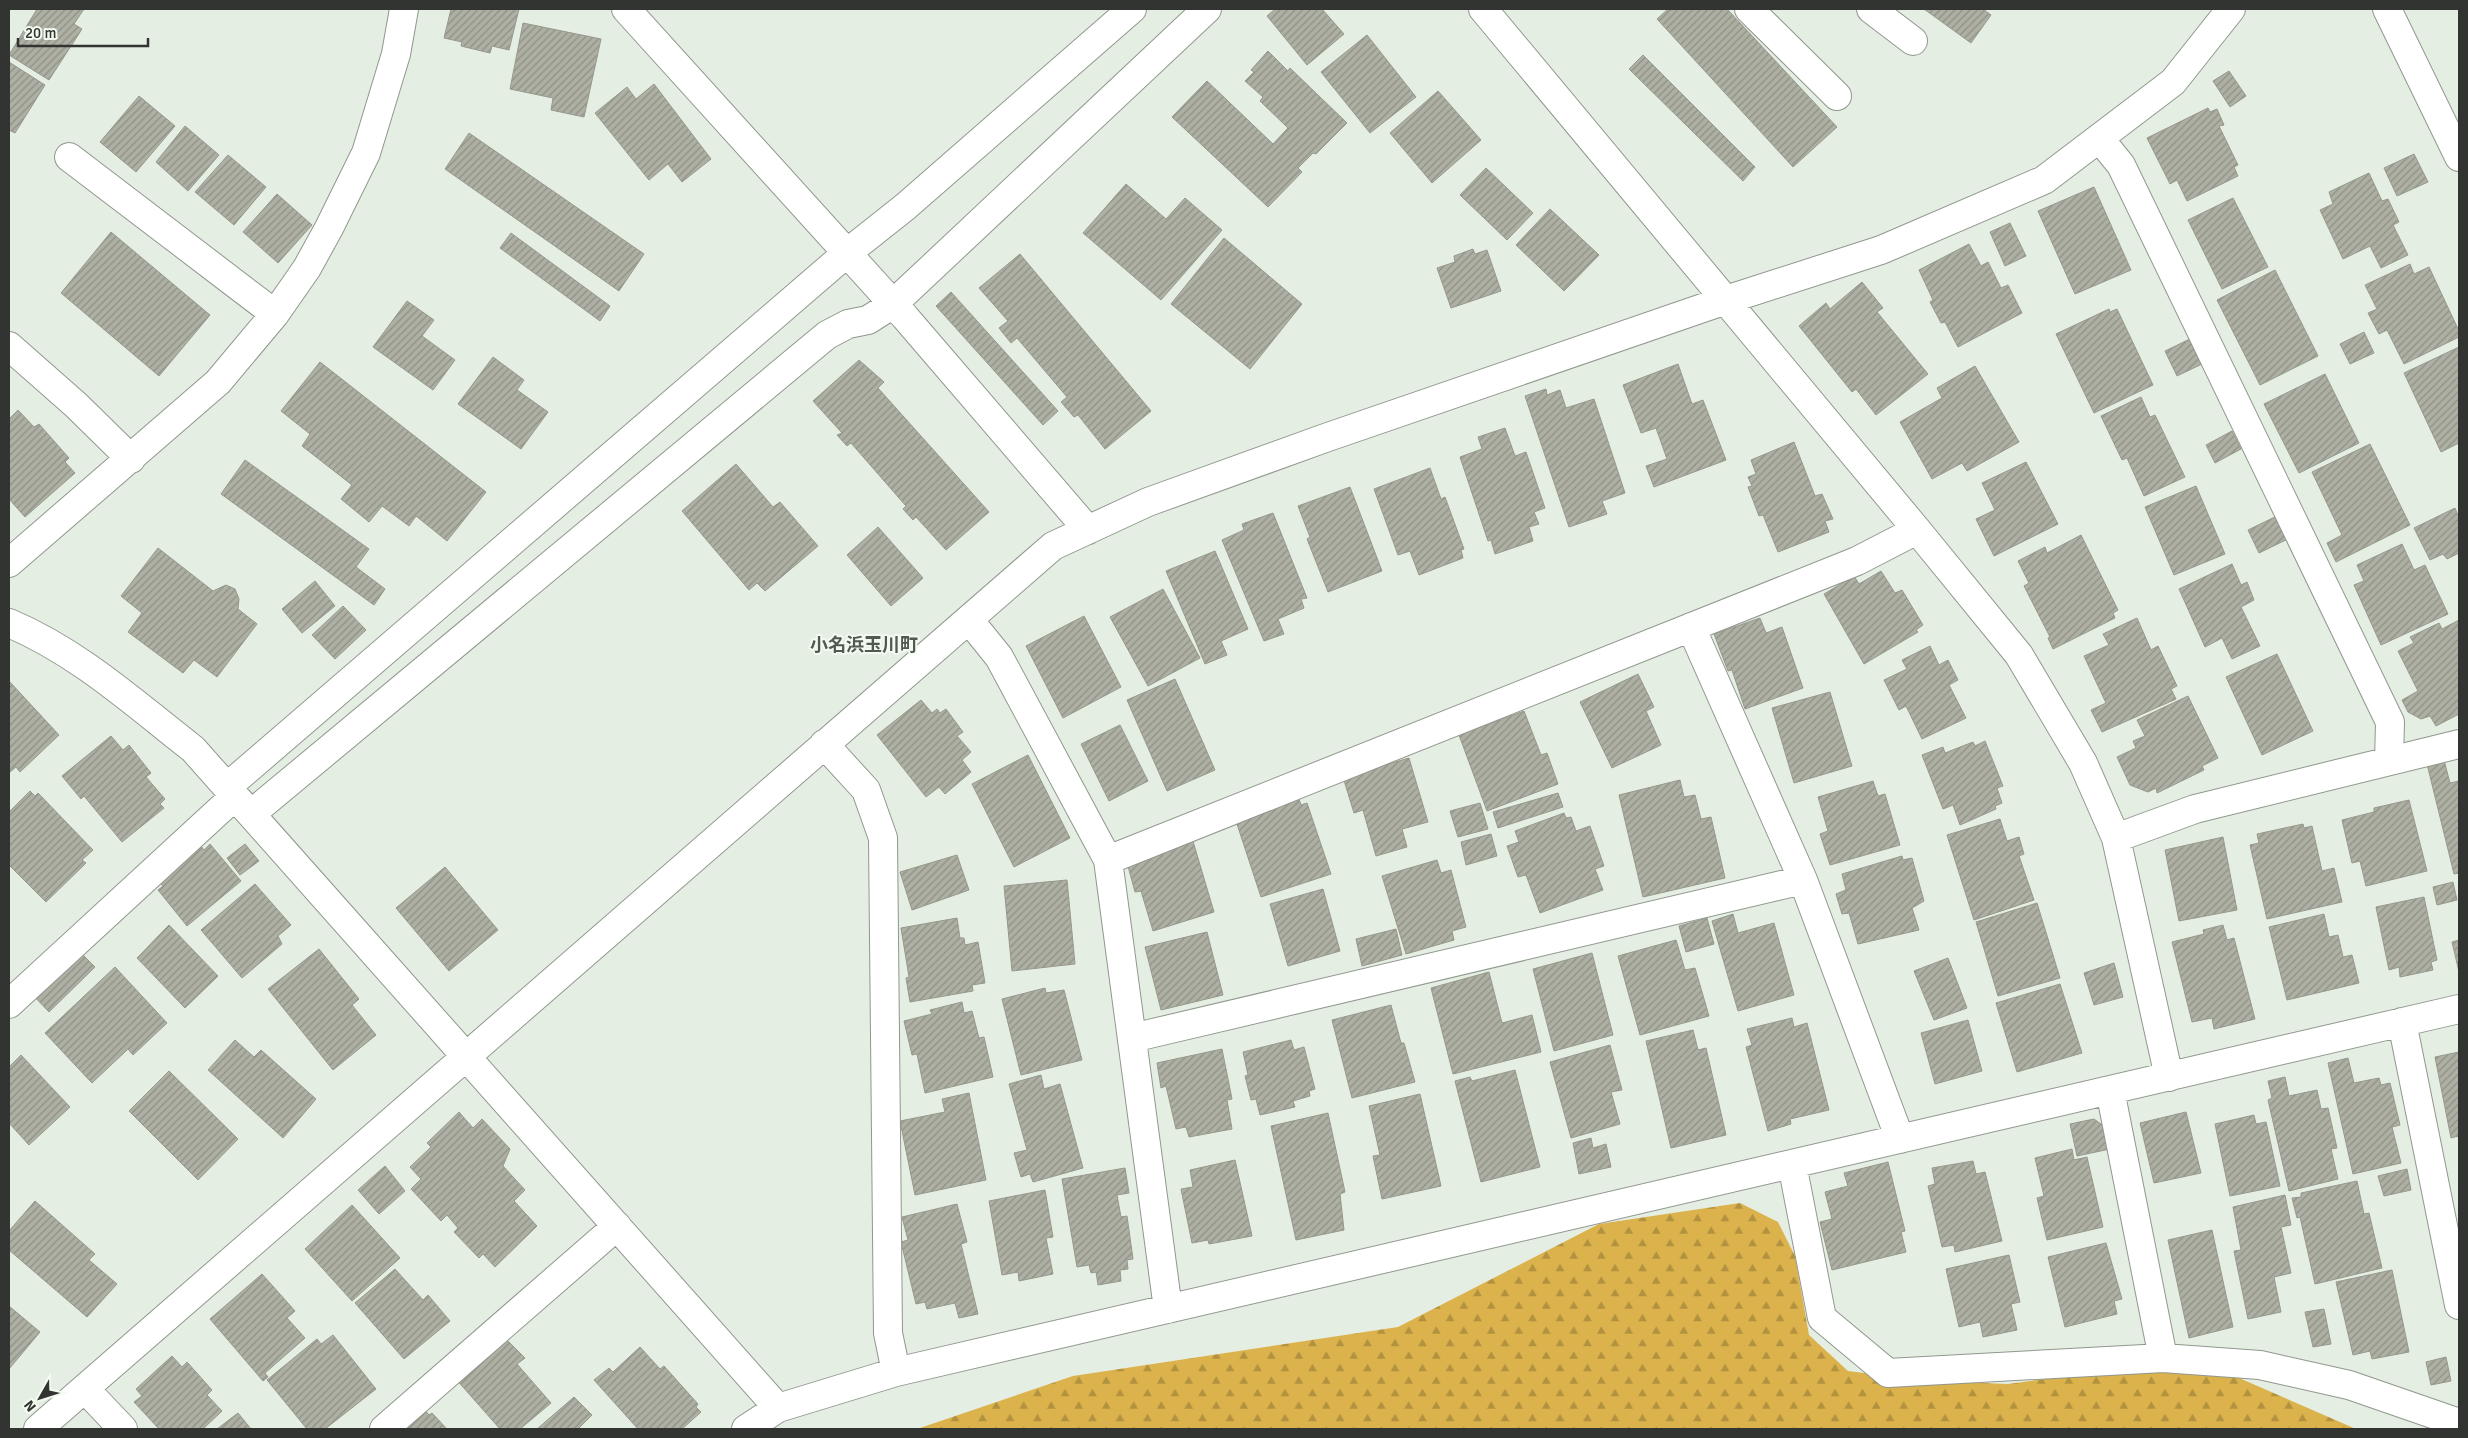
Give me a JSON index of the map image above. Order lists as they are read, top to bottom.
{
  "districts": ["小名浜玉川町"],
  "scale_bar": "20 m",
  "north": "bottom left"
}
